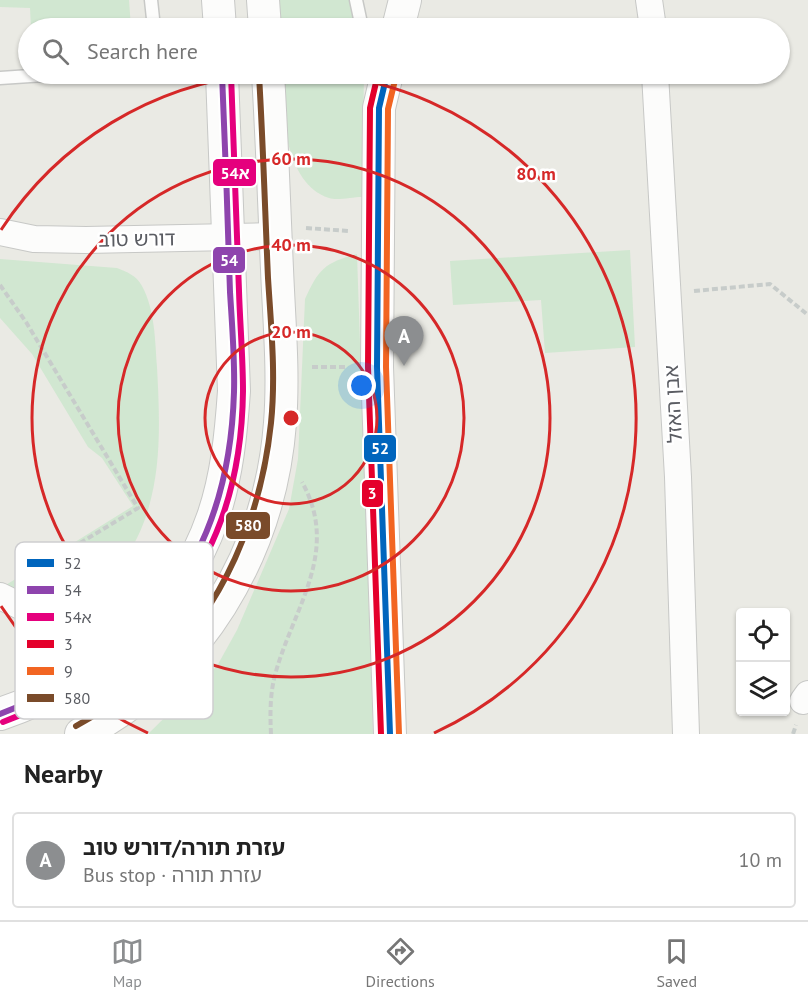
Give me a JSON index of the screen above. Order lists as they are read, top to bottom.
{
  "streets": {
    "street": ["דורש טוב", "אבן האזל"]
  },
  "lines": [
    "transit line 52",
    "transit line 54",
    "transit line 54א",
    "transit line 3",
    "transit line 9",
    "transit line 580"
  ],
  "legend": [
    "52",
    "54",
    "54א",
    "3",
    "9",
    "580"
  ],
  "page": {
    "search": "Search here",
    "pins": "A",
    "heading": "Nearby",
    "list": [
      {
        "mark": "A",
        "name": "עזרת תורה/דורש טוב",
        "note": "Bus stop · עזרת תורה",
        "value": "10 m"
      }
    ],
    "nav": ["Map", "Directions", "Saved"]
  },
  "rings": [
    "60 m",
    "80 m",
    "40 m",
    "20 m"
  ]
}
